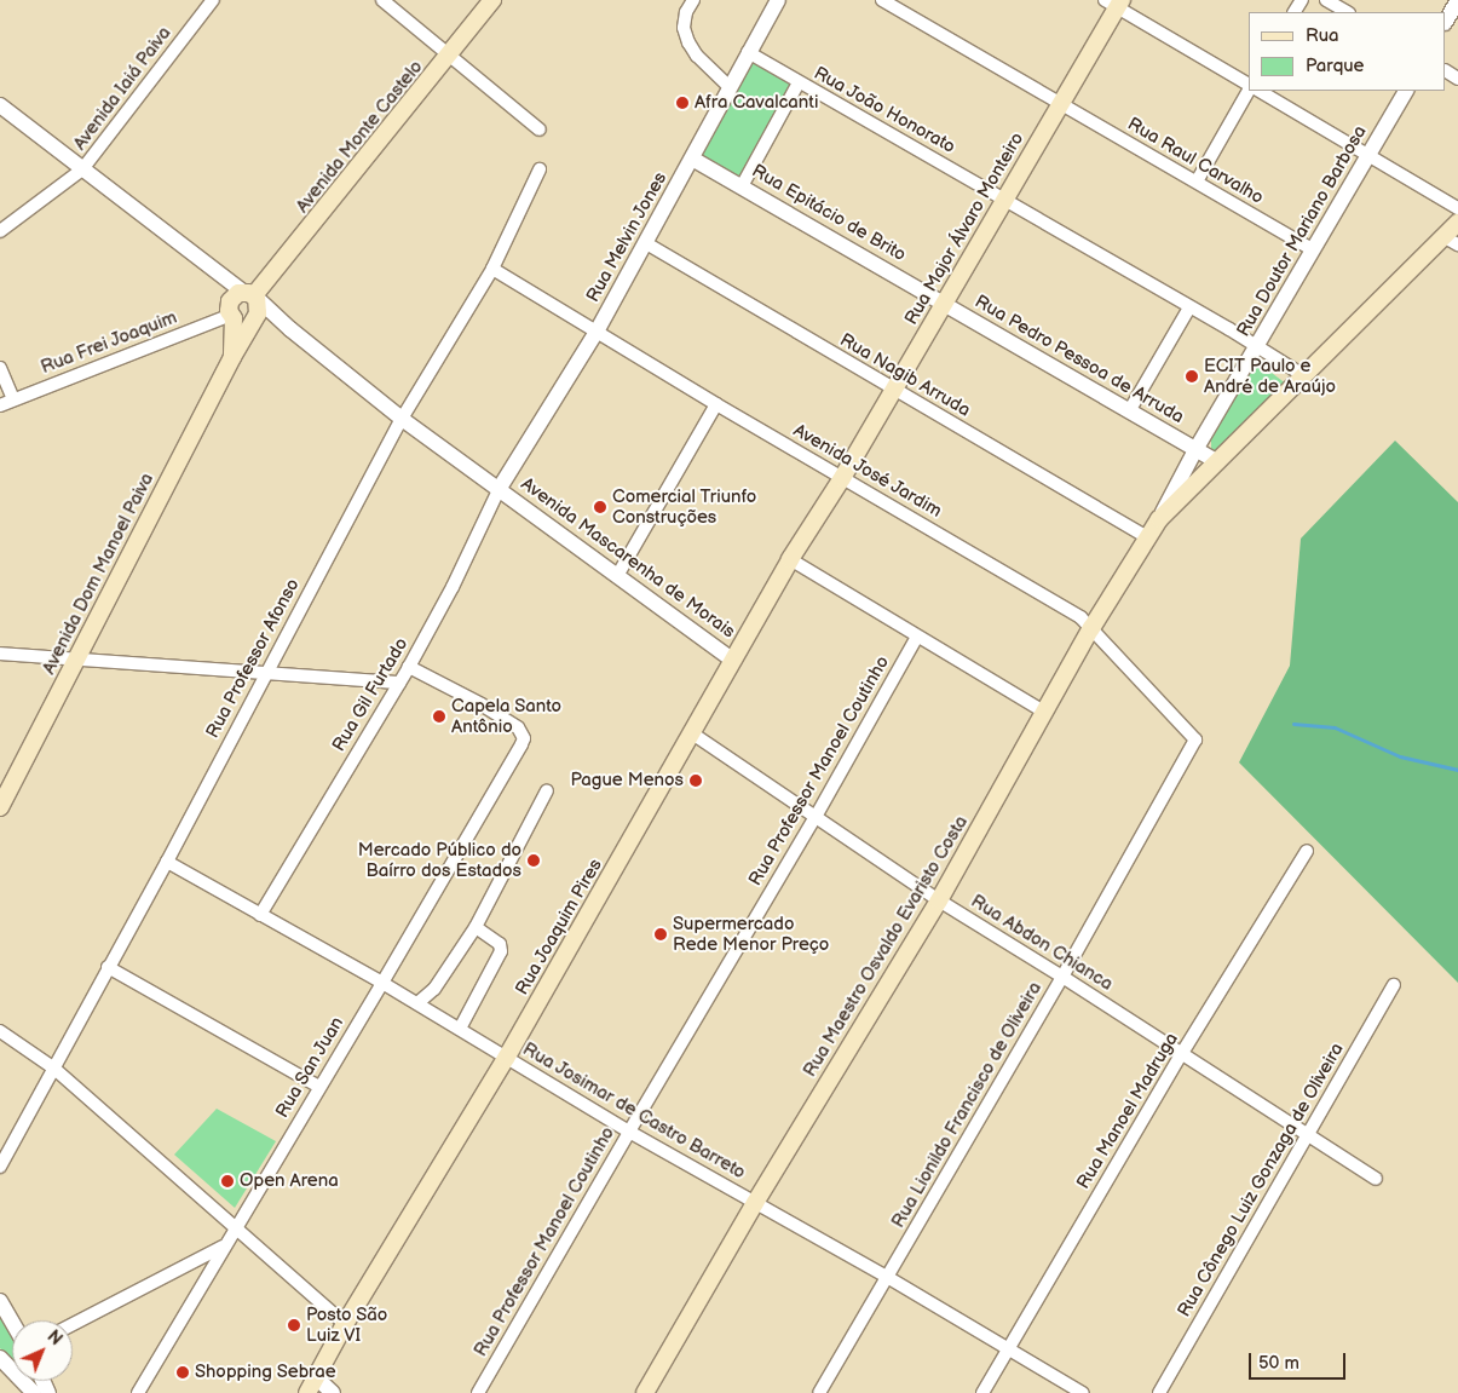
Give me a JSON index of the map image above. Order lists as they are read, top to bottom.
{
  "streets": {
    "main road": [
      "Avenida Monte Castelo",
      "Rua Major Álvaro Monteiro",
      "Avenida Dom Manoel Paiva",
      "Rua Joaquim Pires",
      "Rua Maestro Osvaldo Evaristo Costa"
    ],
    "street": [
      "Avenida Iaiá Paiva",
      "Rua João Honorato",
      "Rua Raul Carvalho",
      "Rua Epitácio de Brito",
      "Rua Doutor Mariano Barbosa",
      "Rua Melvin Jones",
      "Rua Frei Joaquim",
      "Rua Pedro Pessoa de Arruda",
      "Rua Nagib Arruda",
      "Avenida José Jardim",
      "Avenida Mascarenha de Morais",
      "Rua Professor Afonso",
      "Rua Gil Furtado",
      "Rua Professor Manoel Coutinho",
      "Rua Abdon Chianca",
      "Rua San Juan",
      "Rua Lionildo Francisco de Oliveira",
      "Rua Josimar de Castro Barreto",
      "Rua Manoel Madruga",
      "Rua Cônego Luiz Gonzaga de Oliveira"
    ]
  },
  "crossings": [
    ["Avenida Iaiá Paiva", "Avenida Mascarenha de Morais"],
    ["Rua João Honorato", "Rua Major Álvaro Monteiro"],
    ["Rua João Honorato", "Rua Doutor Mariano Barbosa"],
    ["Rua João Honorato", "Rua Melvin Jones"],
    ["Rua João Honorato", "Rua Maestro Osvaldo Evaristo Costa"],
    ["Avenida Monte Castelo", "Rua Frei Joaquim"],
    ["Avenida Monte Castelo", "Avenida Mascarenha de Morais"],
    ["Rua Raul Carvalho", "Rua Major Álvaro Monteiro"],
    ["Rua Raul Carvalho", "Rua Doutor Mariano Barbosa"],
    ["Rua Epitácio de Brito", "Rua Major Álvaro Monteiro"],
    ["Rua Epitácio de Brito", "Rua Melvin Jones"],
    ["Rua Epitácio de Brito", "Rua Pedro Pessoa de Arruda"],
    ["Rua Major Álvaro Monteiro", "Rua Pedro Pessoa de Arruda"],
    ["Rua Major Álvaro Monteiro", "Rua Nagib Arruda"],
    ["Rua Major Álvaro Monteiro", "Avenida José Jardim"],
    ["Rua Major Álvaro Monteiro", "Rua Joaquim Pires"],
    ["Rua Doutor Mariano Barbosa", "Rua Pedro Pessoa de Arruda"],
    ["Rua Doutor Mariano Barbosa", "Rua Maestro Osvaldo Evaristo Costa"],
    ["Rua Melvin Jones", "Rua Nagib Arruda"],
    ["Rua Melvin Jones", "Avenida José Jardim"],
    ["Rua Melvin Jones", "Avenida Mascarenha de Morais"],
    ["Rua Melvin Jones", "Rua Gil Furtado"],
    ["Rua Frei Joaquim", "Avenida Mascarenha de Morais"],
    ["Rua Pedro Pessoa de Arruda", "Rua Maestro Osvaldo Evaristo Costa"],
    ["Rua Nagib Arruda", "Rua Maestro Osvaldo Evaristo Costa"],
    ["Avenida José Jardim", "Rua Professor Afonso"],
    ["Avenida José Jardim", "Rua Joaquim Pires"],
    ["Avenida José Jardim", "Rua Maestro Osvaldo Evaristo Costa"],
    ["Avenida José Jardim", "Rua Lionildo Francisco de Oliveira"],
    ["Avenida Mascarenha de Morais", "Rua Professor Afonso"],
    ["Avenida Mascarenha de Morais", "Rua Gil Furtado"],
    ["Avenida Mascarenha de Morais", "Rua Joaquim Pires"],
    ["Rua Professor Afonso", "Rua Josimar de Castro Barreto"],
    ["Rua Gil Furtado", "Rua San Juan"],
    ["Rua Gil Furtado", "Rua Josimar de Castro Barreto"],
    ["Rua Professor Manoel Coutinho", "Rua Abdon Chianca"],
    ["Rua Professor Manoel Coutinho", "Rua Josimar de Castro Barreto"],
    ["Rua Joaquim Pires", "Rua Abdon Chianca"],
    ["Rua Joaquim Pires", "Rua Josimar de Castro Barreto"],
    ["Rua Abdon Chianca", "Rua Maestro Osvaldo Evaristo Costa"],
    ["Rua Abdon Chianca", "Rua Lionildo Francisco de Oliveira"],
    ["Rua Abdon Chianca", "Rua Manoel Madruga"],
    ["Rua Abdon Chianca", "Rua Cônego Luiz Gonzaga de Oliveira"],
    ["Rua Maestro Osvaldo Evaristo Costa", "Rua Josimar de Castro Barreto"],
    ["Rua San Juan", "Rua Josimar de Castro Barreto"],
    ["Rua Lionildo Francisco de Oliveira", "Rua Josimar de Castro Barreto"],
    ["Rua Josimar de Castro Barreto", "Rua Manoel Madruga"]
  ],
  "places": [
    "Afra Cavalcanti",
    "ECIT Paulo e André de Araújo",
    "Comercial Triunfo Construções",
    "Capela Santo Antônio",
    "Pague Menos",
    "Mercado Público do Baírro dos Estados",
    "Supermercado Rede Menor Preço",
    "Open Arena",
    "Posto São Luiz VI",
    "Shopping Sebrae"
  ],
  "legend": ["Rua", "Parque"],
  "scale_bar": "50 m",
  "north": "top right"
}
